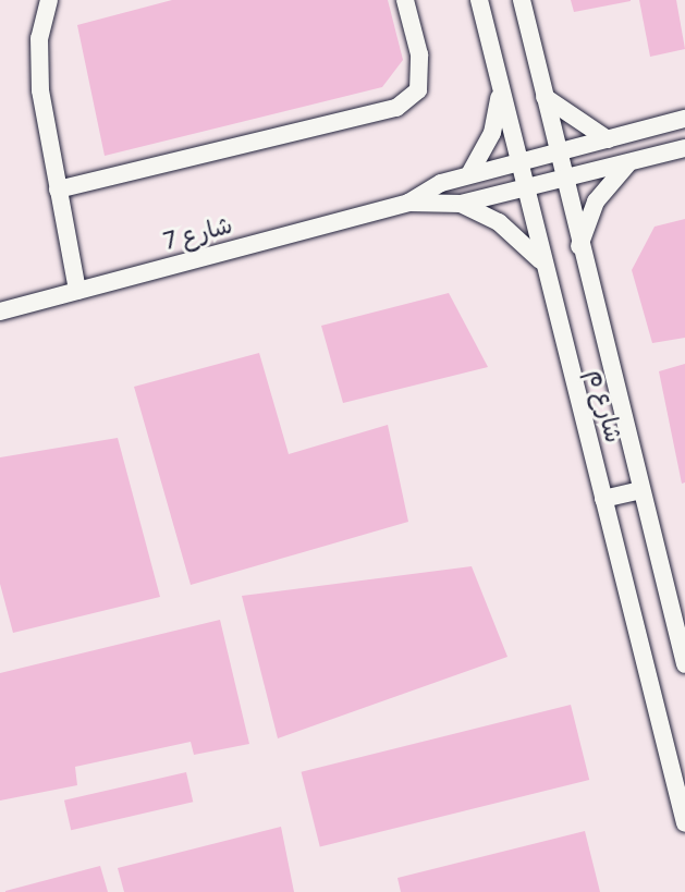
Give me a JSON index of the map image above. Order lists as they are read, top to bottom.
{
  "streets": {
    "street": ["شارع 7", "شارع م"]
  },
  "crossings": [
    ["شارع 7", "شارع م"]
  ]
}
